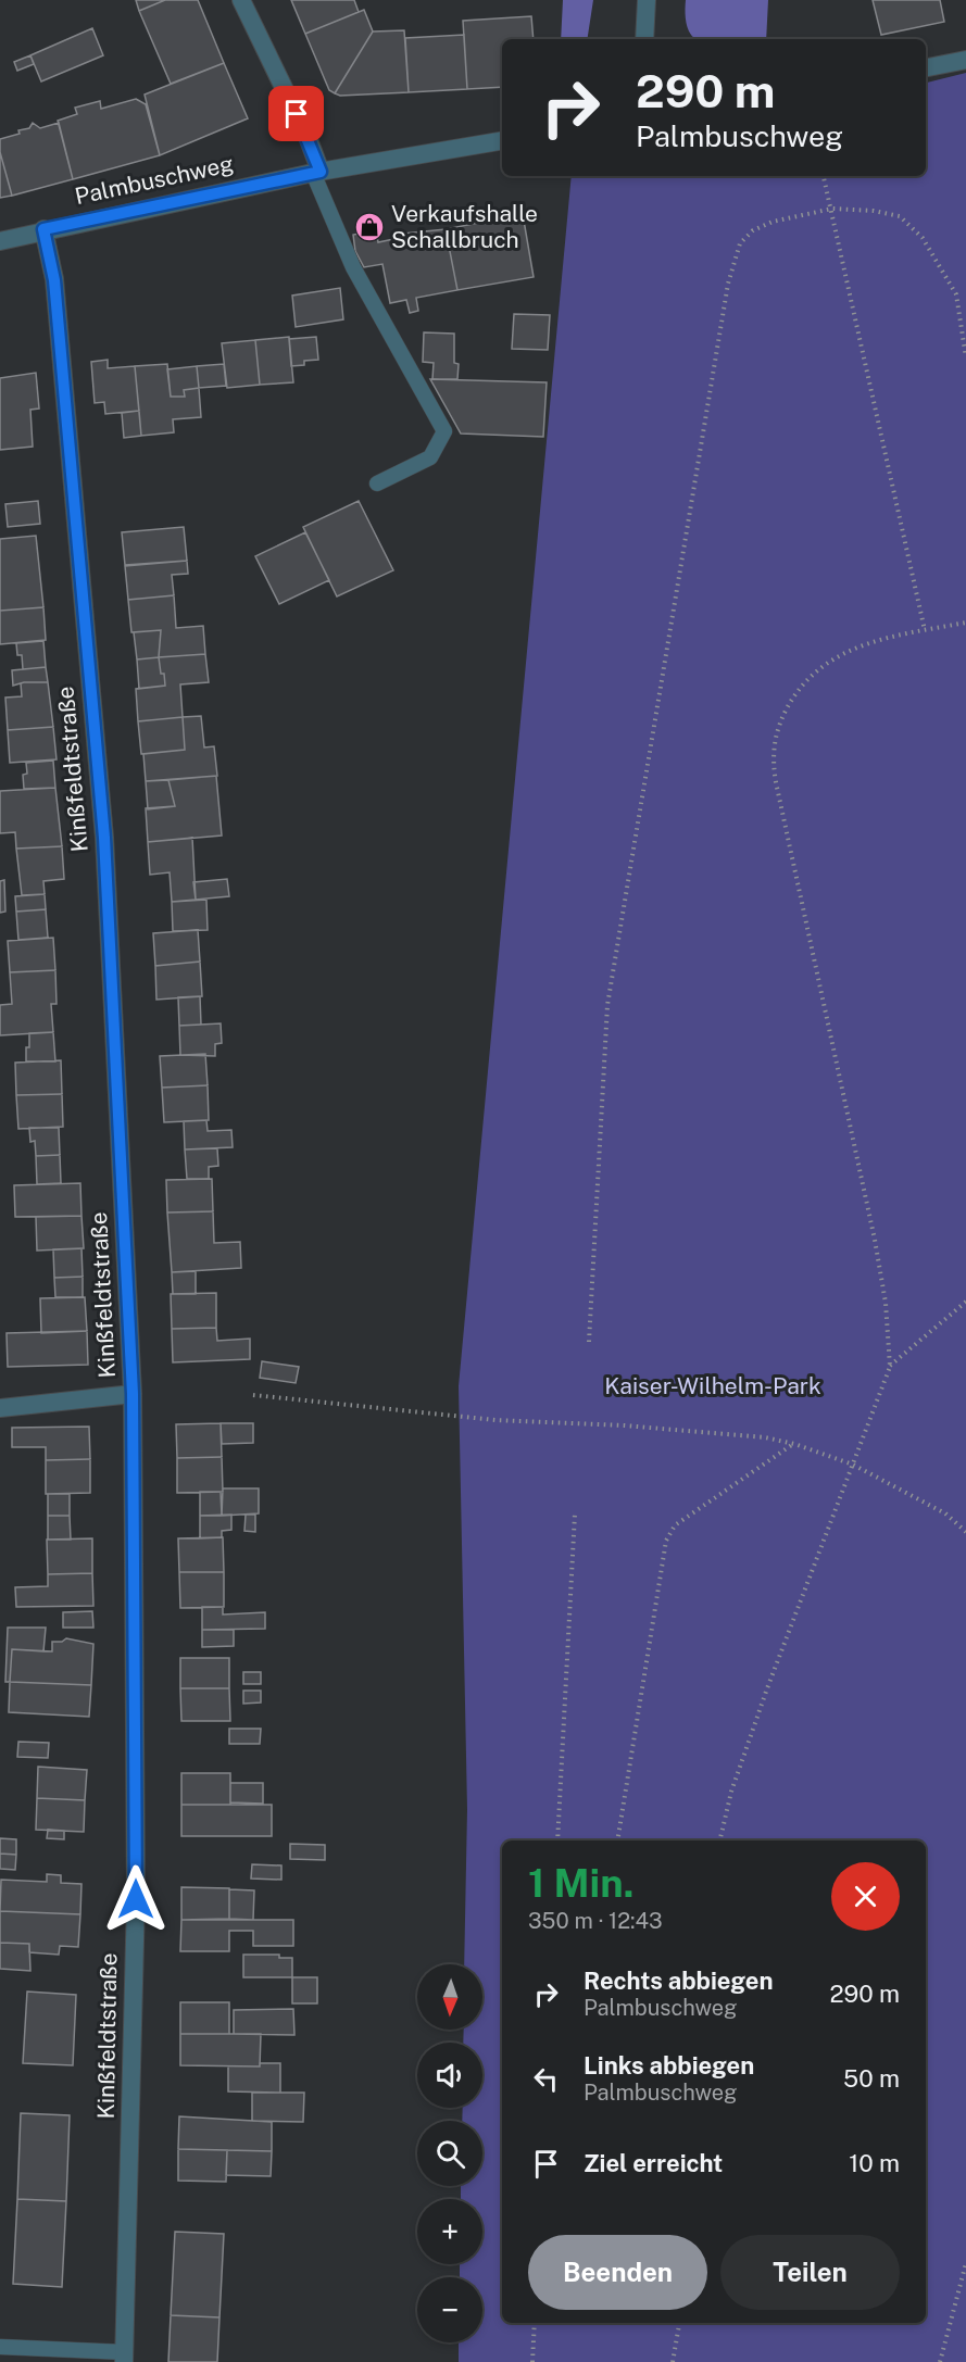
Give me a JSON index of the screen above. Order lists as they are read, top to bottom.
{
  "streets": {
    "street": ["Palmbuschweg", "Kinßfeldtstraße"]
  },
  "crossings": [
    ["Palmbuschweg", "Kinßfeldtstraße"]
  ],
  "parks": ["Kaiser-Wilhelm-Park"],
  "places": {
    "shop": ["Verkaufshalle Schallbruch"]
  },
  "north": "bottom",
  "page": {
    "turn": ["290 m", "Palmbuschweg"],
    "heading": ["1 Min.", "350 m · 12:43"],
    "list": [
      {
        "name": "Rechts abbiegen",
        "note": "Palmbuschweg",
        "value": "290 m"
      },
      {
        "name": "Links abbiegen",
        "note": "Palmbuschweg",
        "value": "50 m"
      },
      {
        "name": "Ziel erreicht",
        "value": "10 m"
      }
    ],
    "map_buttons": ["+", "−"],
    "buttons": ["Beenden", "Teilen"]
  }
}
